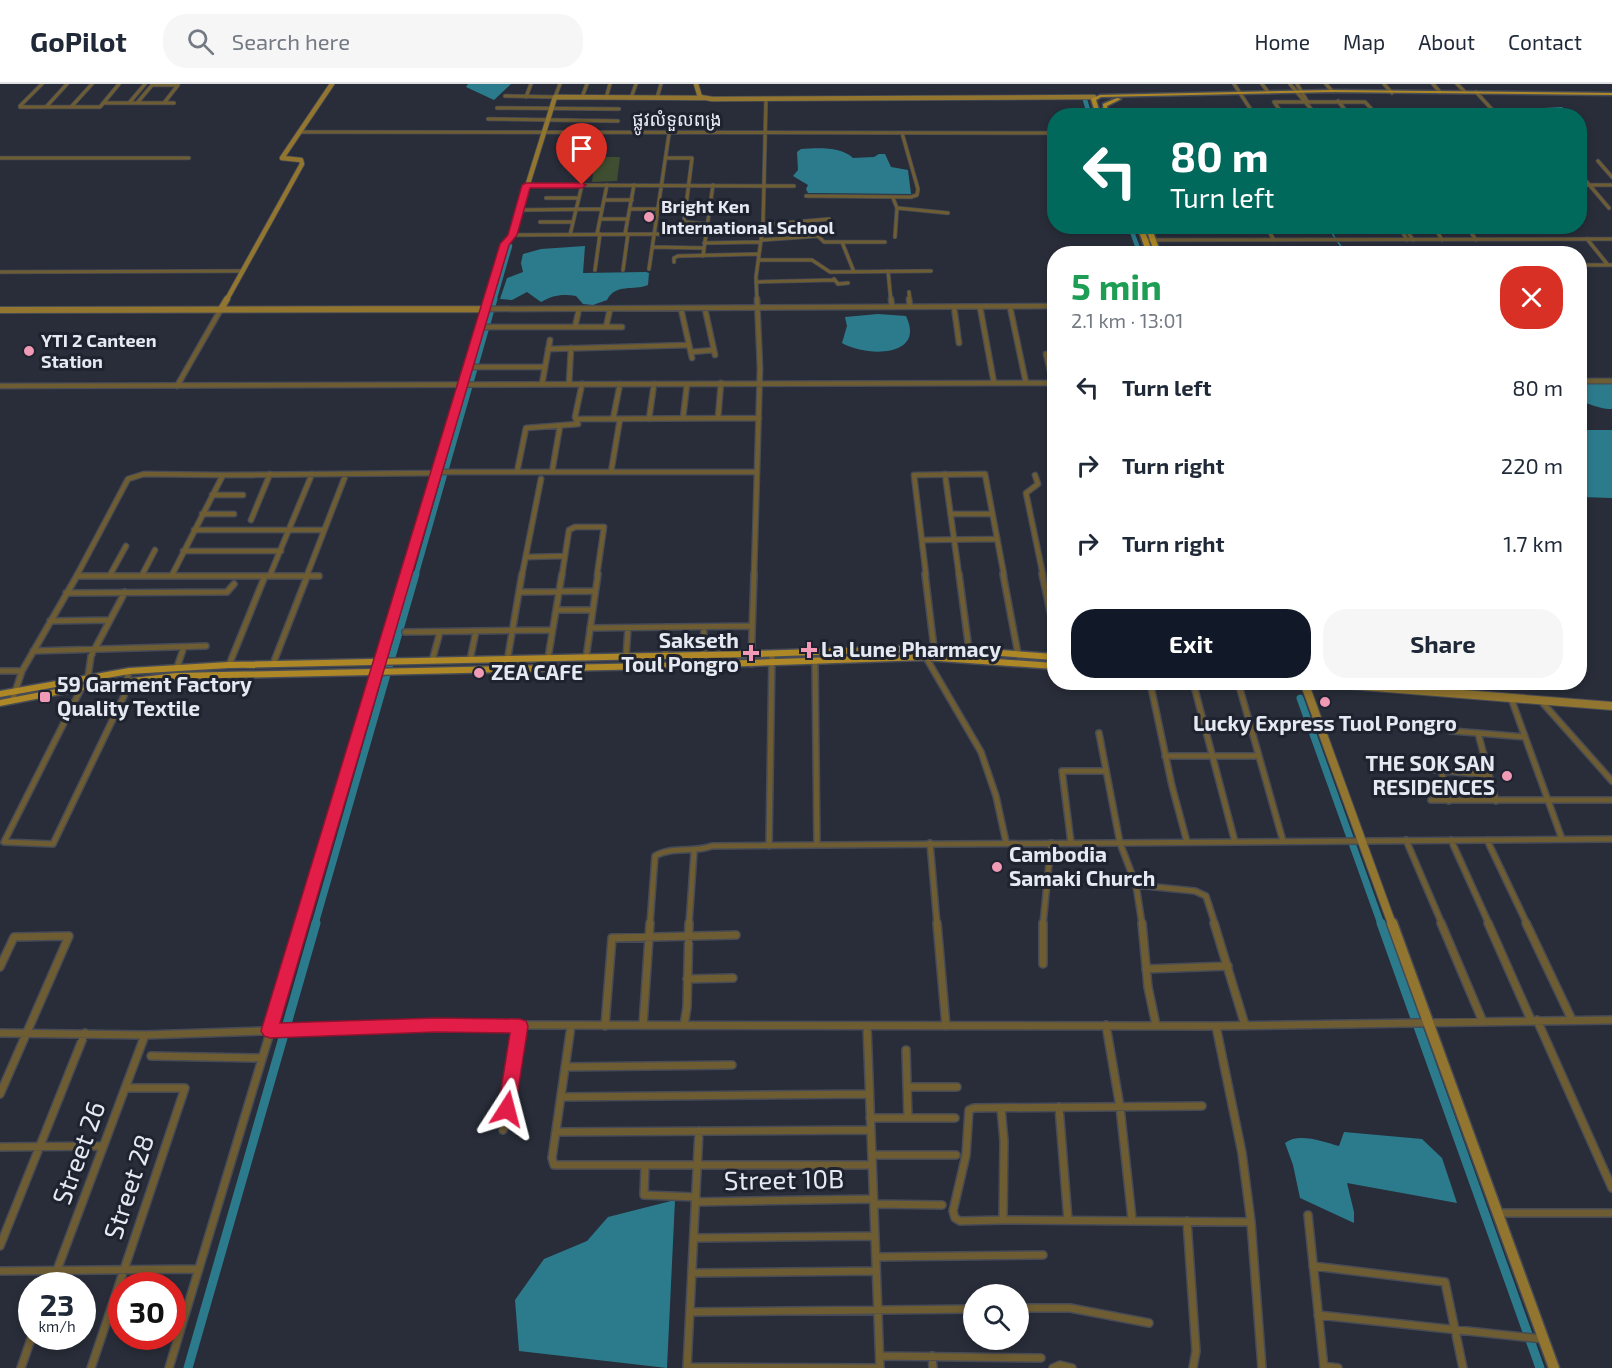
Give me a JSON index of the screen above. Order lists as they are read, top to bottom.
{
  "streets": {
    "street": [
      "ផ្លូវលំទួលពង្រ",
      "Street 26",
      "Street 10B",
      "Street 28"
    ]
  },
  "places": {
    "other": [
      "Bright Ken International School",
      "YTI 2 Canteen Station",
      "ZEA CAFE",
      "Lucky Express Tuol Pongro",
      "THE SOK SAN RESIDENCES",
      "Cambodia Samaki Church"
    ],
    "health": ["La Lune Pharmacy", "Sakseth Toul Pongro"],
    "transit": ["59 Garment Factory Quality Textile"]
  },
  "page": {
    "header": "GoPilot",
    "search": "Search here",
    "nav": [
      "Home",
      "Map",
      "About",
      "Contact"
    ],
    "turn": ["80 m", "Turn left"],
    "heading": ["5 min", "2.1 km · 13:01"],
    "list": [
      {
        "name": "Turn left",
        "value": "80 m"
      },
      {
        "name": "Turn right",
        "value": "220 m"
      },
      {
        "name": "Turn right",
        "value": "1.7 km"
      }
    ],
    "buttons": ["Exit", "Share"],
    "speed": "23 km/h",
    "limit": "30"
  }
}
